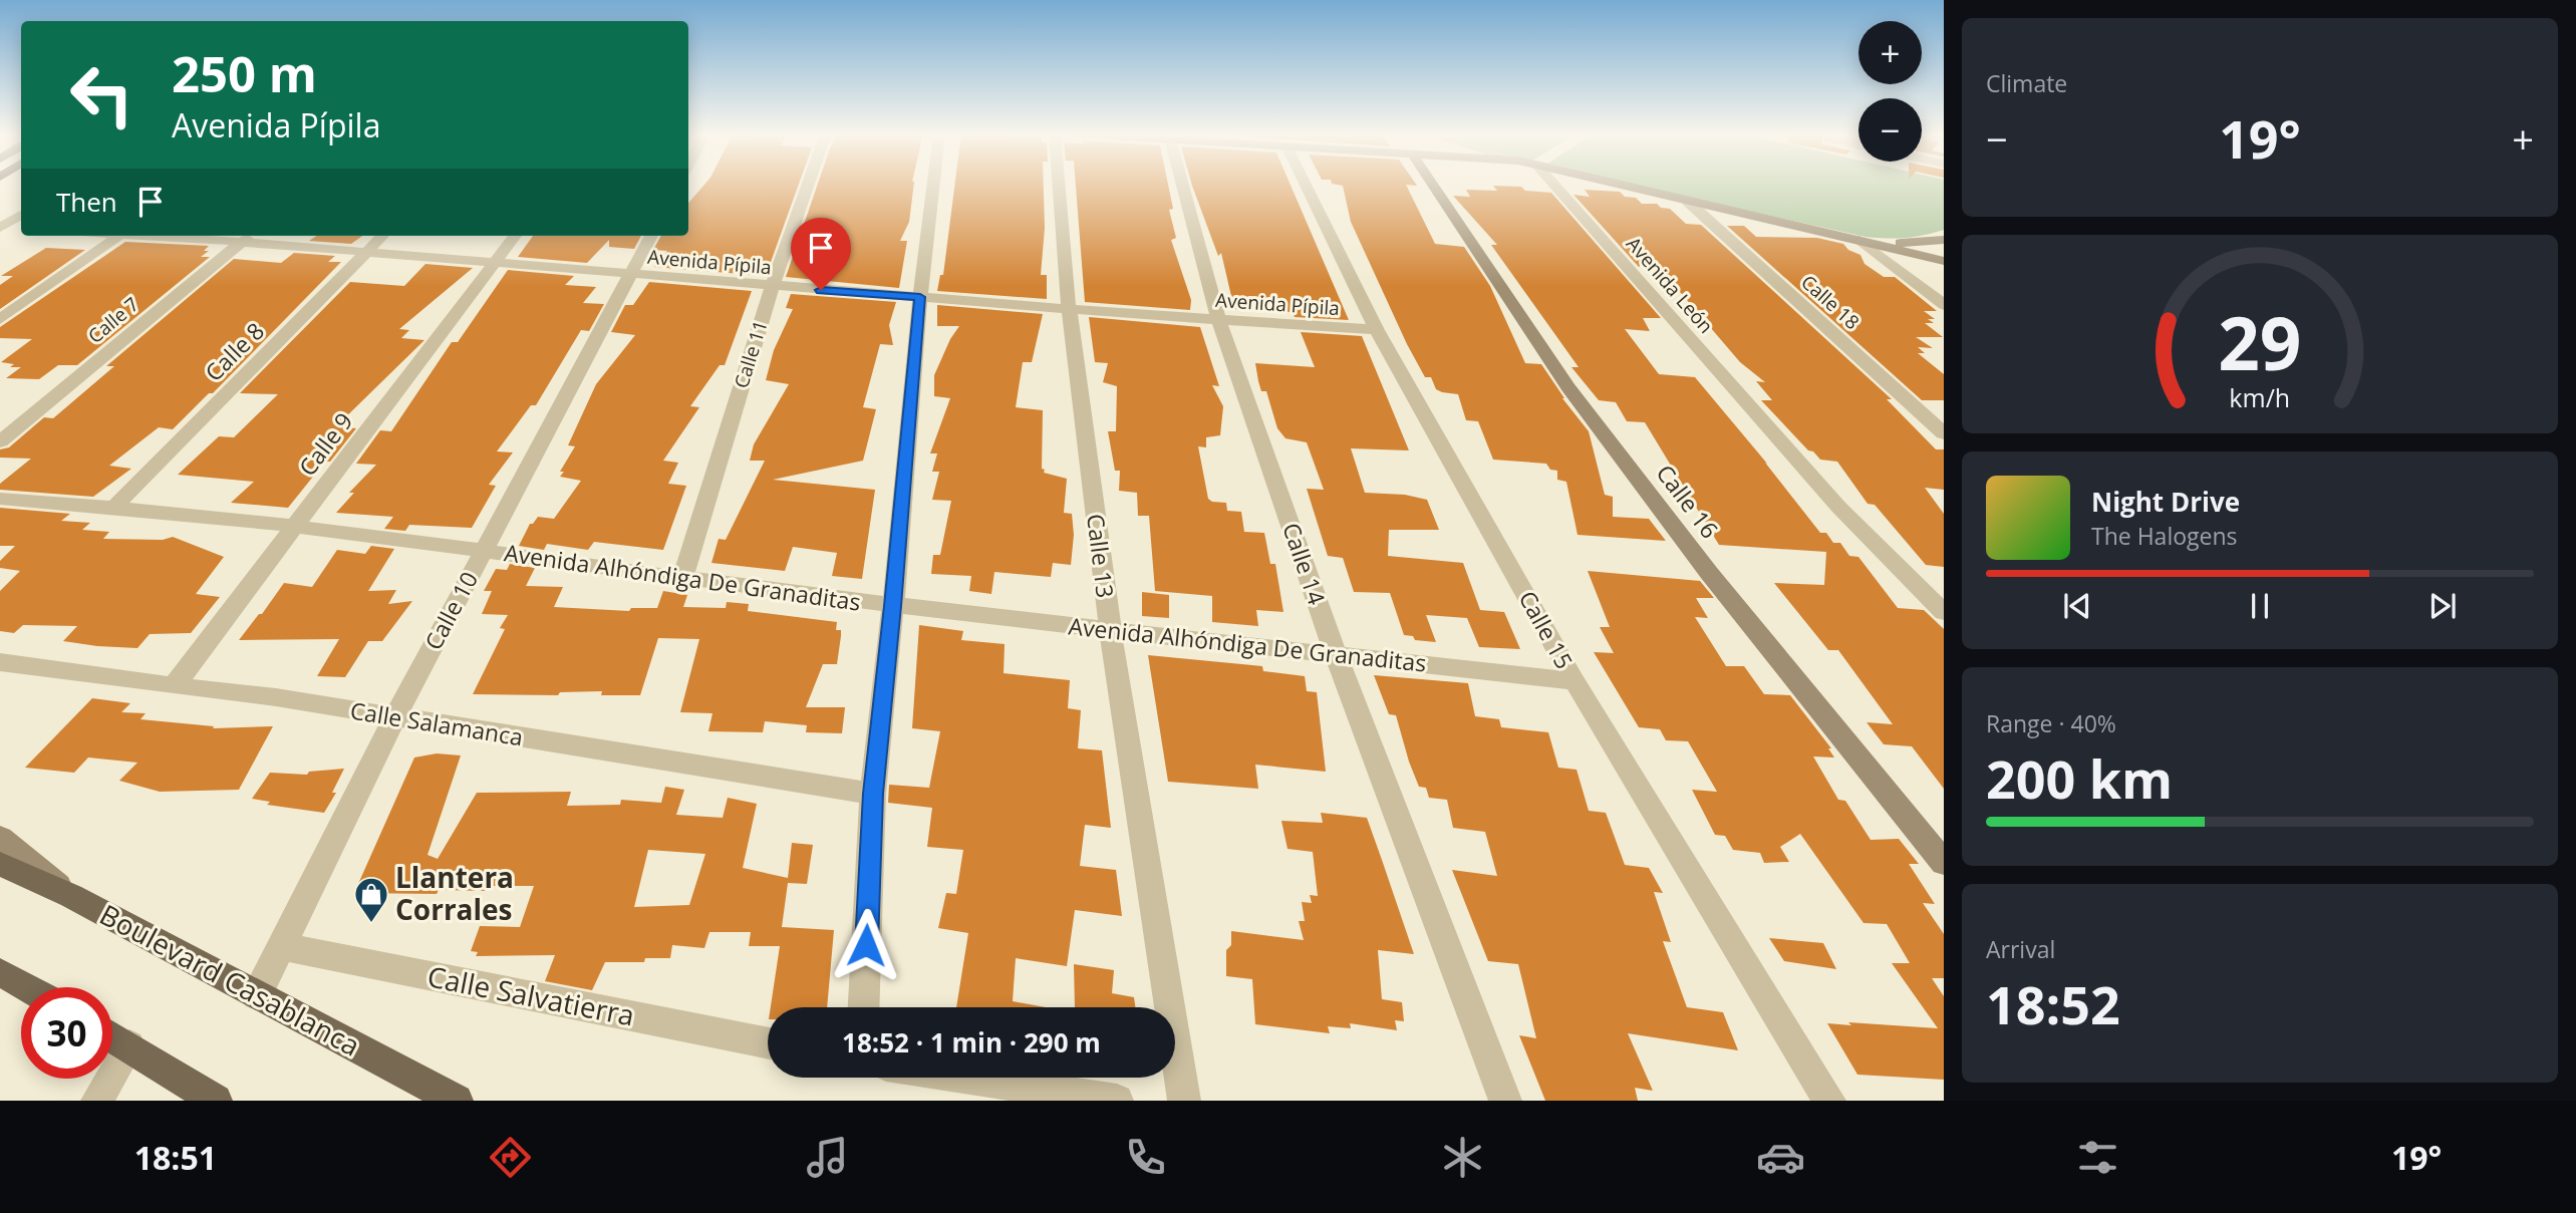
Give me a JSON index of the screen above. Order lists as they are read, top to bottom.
{
  "streets": {
    "main road": ["Boulevard Casablanca"],
    "street": [
      "Avenida Pípila",
      "Avenida León",
      "Calle 18",
      "Calle 7",
      "Calle 8",
      "Calle 11",
      "Calle 9",
      "Calle 16",
      "Calle 13",
      "Calle 14",
      "Avenida Alhóndiga De Granaditas",
      "Calle 10",
      "Calle 15",
      "Calle Salamanca",
      "Calle Salvatierra"
    ]
  },
  "crossings": [
    ["Avenida Pípila", "Calle 7"],
    ["Avenida Pípila", "Calle 8"],
    ["Avenida Pípila", "Calle 11"],
    ["Avenida Pípila", "Calle 9"],
    ["Avenida Pípila", "Calle 13"],
    ["Avenida Pípila", "Calle 14"],
    ["Avenida Pípila", "Calle 10"],
    ["Avenida Pípila", "Calle 15"],
    ["Calle 8", "Avenida Alhóndiga De Granaditas"],
    ["Calle 11", "Avenida Alhóndiga De Granaditas"],
    ["Calle 9", "Avenida Alhóndiga De Granaditas"],
    ["Calle 9", "Calle Salamanca"],
    ["Calle 13", "Avenida Alhóndiga De Granaditas"],
    ["Calle 14", "Avenida Alhóndiga De Granaditas"],
    ["Avenida Alhóndiga De Granaditas", "Calle 10"],
    ["Avenida Alhóndiga De Granaditas", "Calle 15"],
    ["Calle 10", "Calle Salamanca"],
    ["Calle 10", "Boulevard Casablanca"],
    ["Calle 10", "Calle Salvatierra"]
  ],
  "places": {
    "shop": ["Llantera Corrales"]
  },
  "page": {
    "tile": [
      "Climate",
      ["Range · 40%", "200 km"],
      ["Arrival", "18:52"]
    ],
    "map_buttons": ["+", "−"],
    "turn": ["250 m", "Avenida Pípila"],
    "heat": ["−", "19°", "+"],
    "then": "Then",
    "song": ["Night Drive", "The Halogens"],
    "limit": "30",
    "trip": "18:52 · 1 min · 290 m",
    "tabs": ["18:51", "19°"],
    "gauge": ["29", "km/h"]
  }
}
